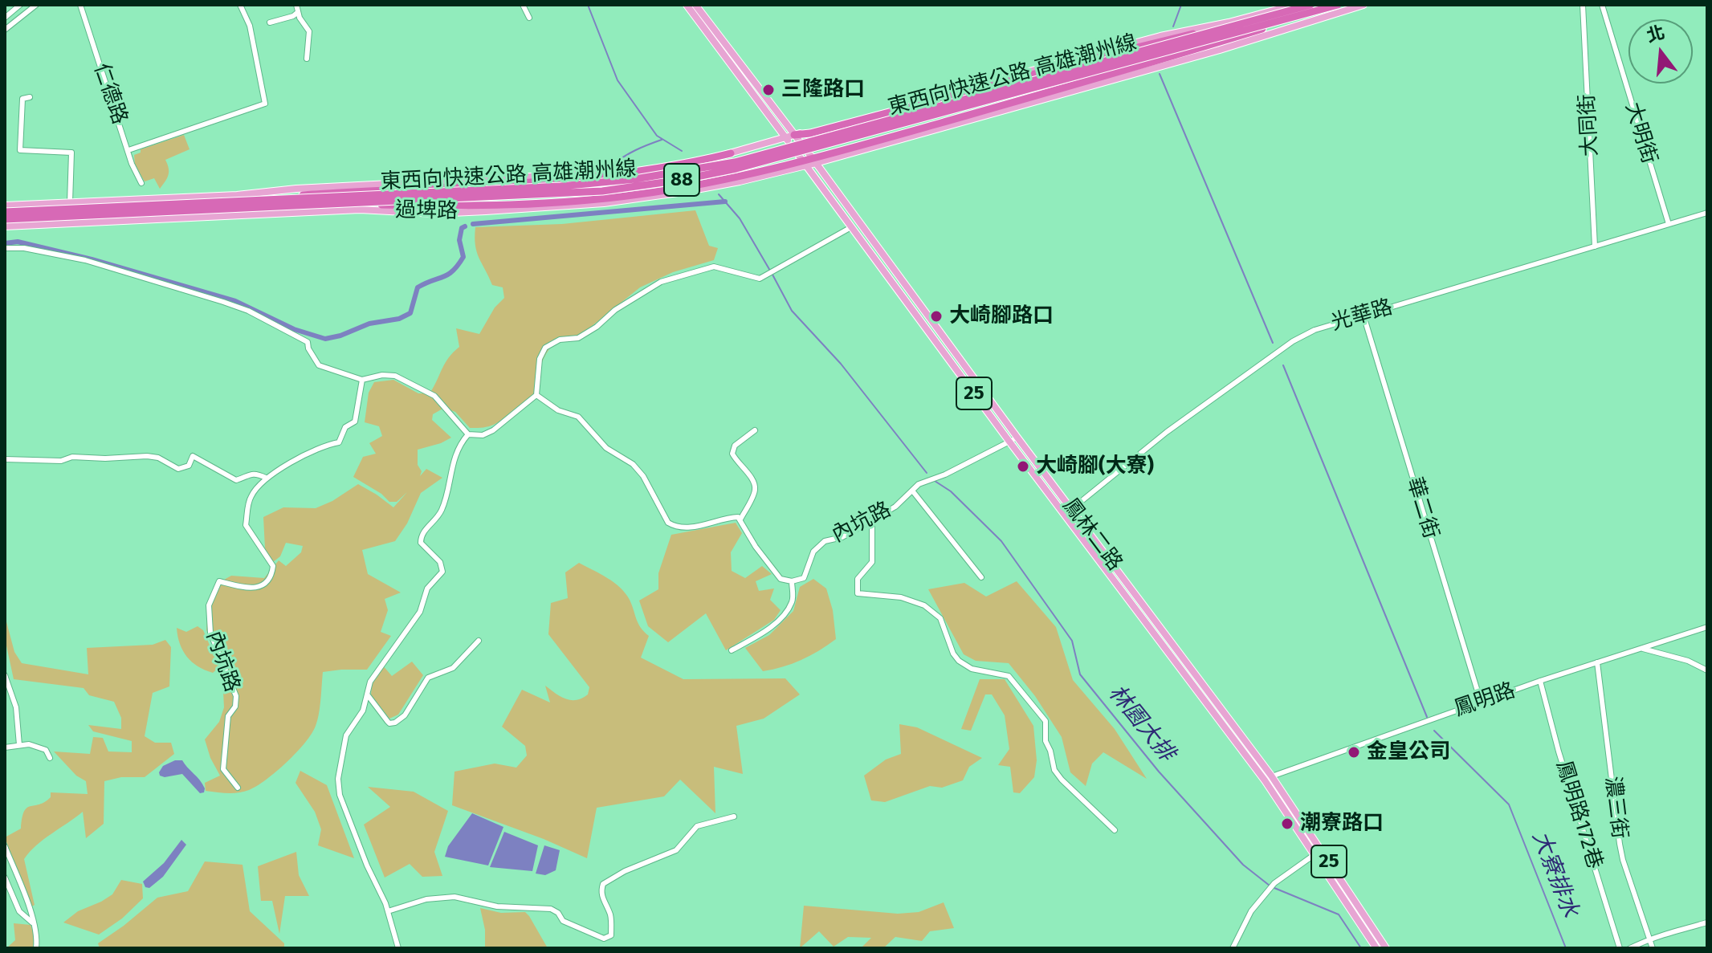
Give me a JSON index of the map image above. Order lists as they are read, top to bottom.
{
  "streets": {
    "highway": ["東西向快速公路 高雄潮州線", "88"],
    "main road": ["過埤路", "25", "鳳林二路"],
    "street": [
      "仁德路",
      "大同街",
      "大明街",
      "光華路",
      "華二街",
      "內坑路",
      "鳳明路",
      "濃三街",
      "鳳明路172巷"
    ]
  },
  "crossings": [
    ["大同街", "光華路"],
    ["大明街", "光華路"],
    ["過埤路", "鳳林二路"],
    ["光華路", "華二街"],
    ["光華路", "鳳林二路"],
    ["華二街", "鳳明路"],
    ["內坑路", "鳳林二路"],
    ["鳳林二路", "鳳明路"],
    ["鳳明路", "濃三街"],
    ["鳳明路", "鳳明路172巷"]
  ],
  "water": ["林園大排", "大寮排水"],
  "places": [
    "三隆路口",
    "大崎腳路口",
    "大崎腳(大寮)",
    "金皇公司",
    "潮寮路口"
  ],
  "north": "top"
}
